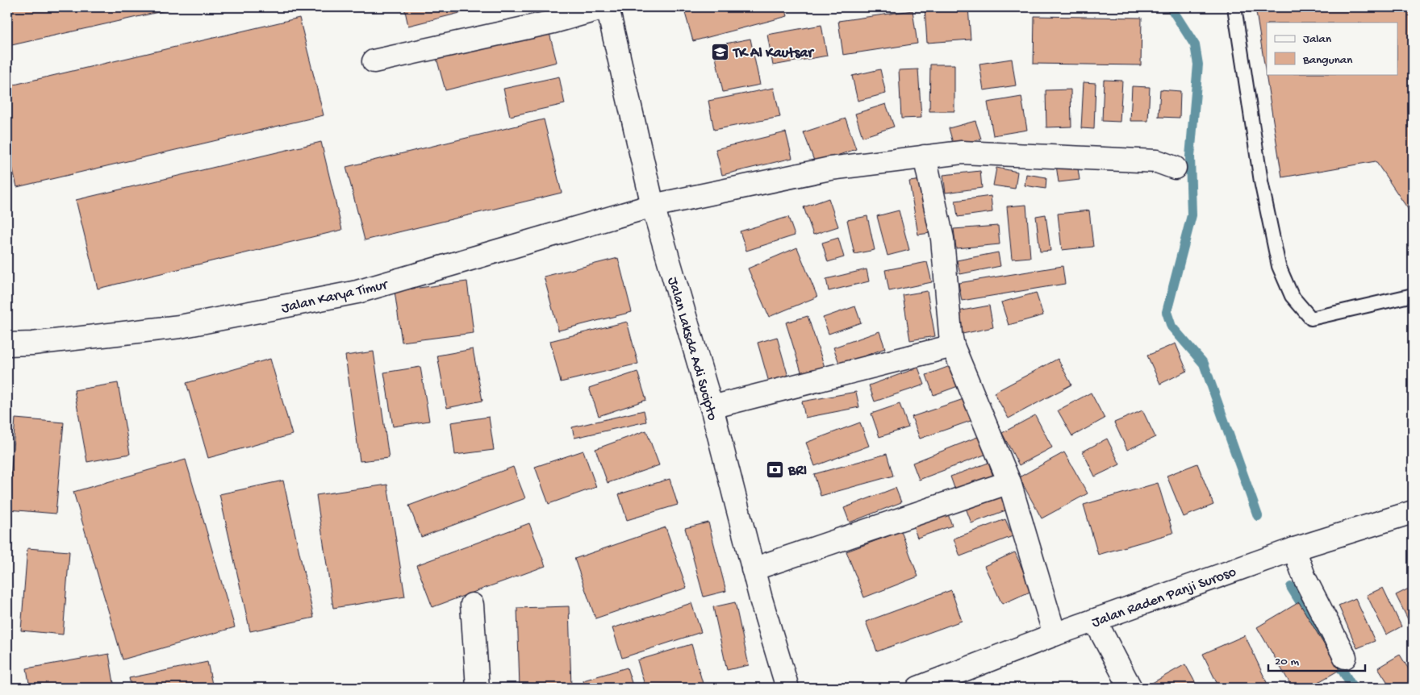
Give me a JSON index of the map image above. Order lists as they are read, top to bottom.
{
  "streets": {
    "main road": ["Jalan Karya Timur", "Jalan Laksda Adi Sucipto", "Jalan Raden Panji Suroso"]
  },
  "crossings": [
    ["Jalan Karya Timur", "Jalan Laksda Adi Sucipto"]
  ],
  "places": {
    "school or university": ["TK Al Kautsar"],
    "bank": ["BRI"]
  },
  "legend": ["Jalan", "Bangunan"],
  "scale_bar": "20 m"
}
